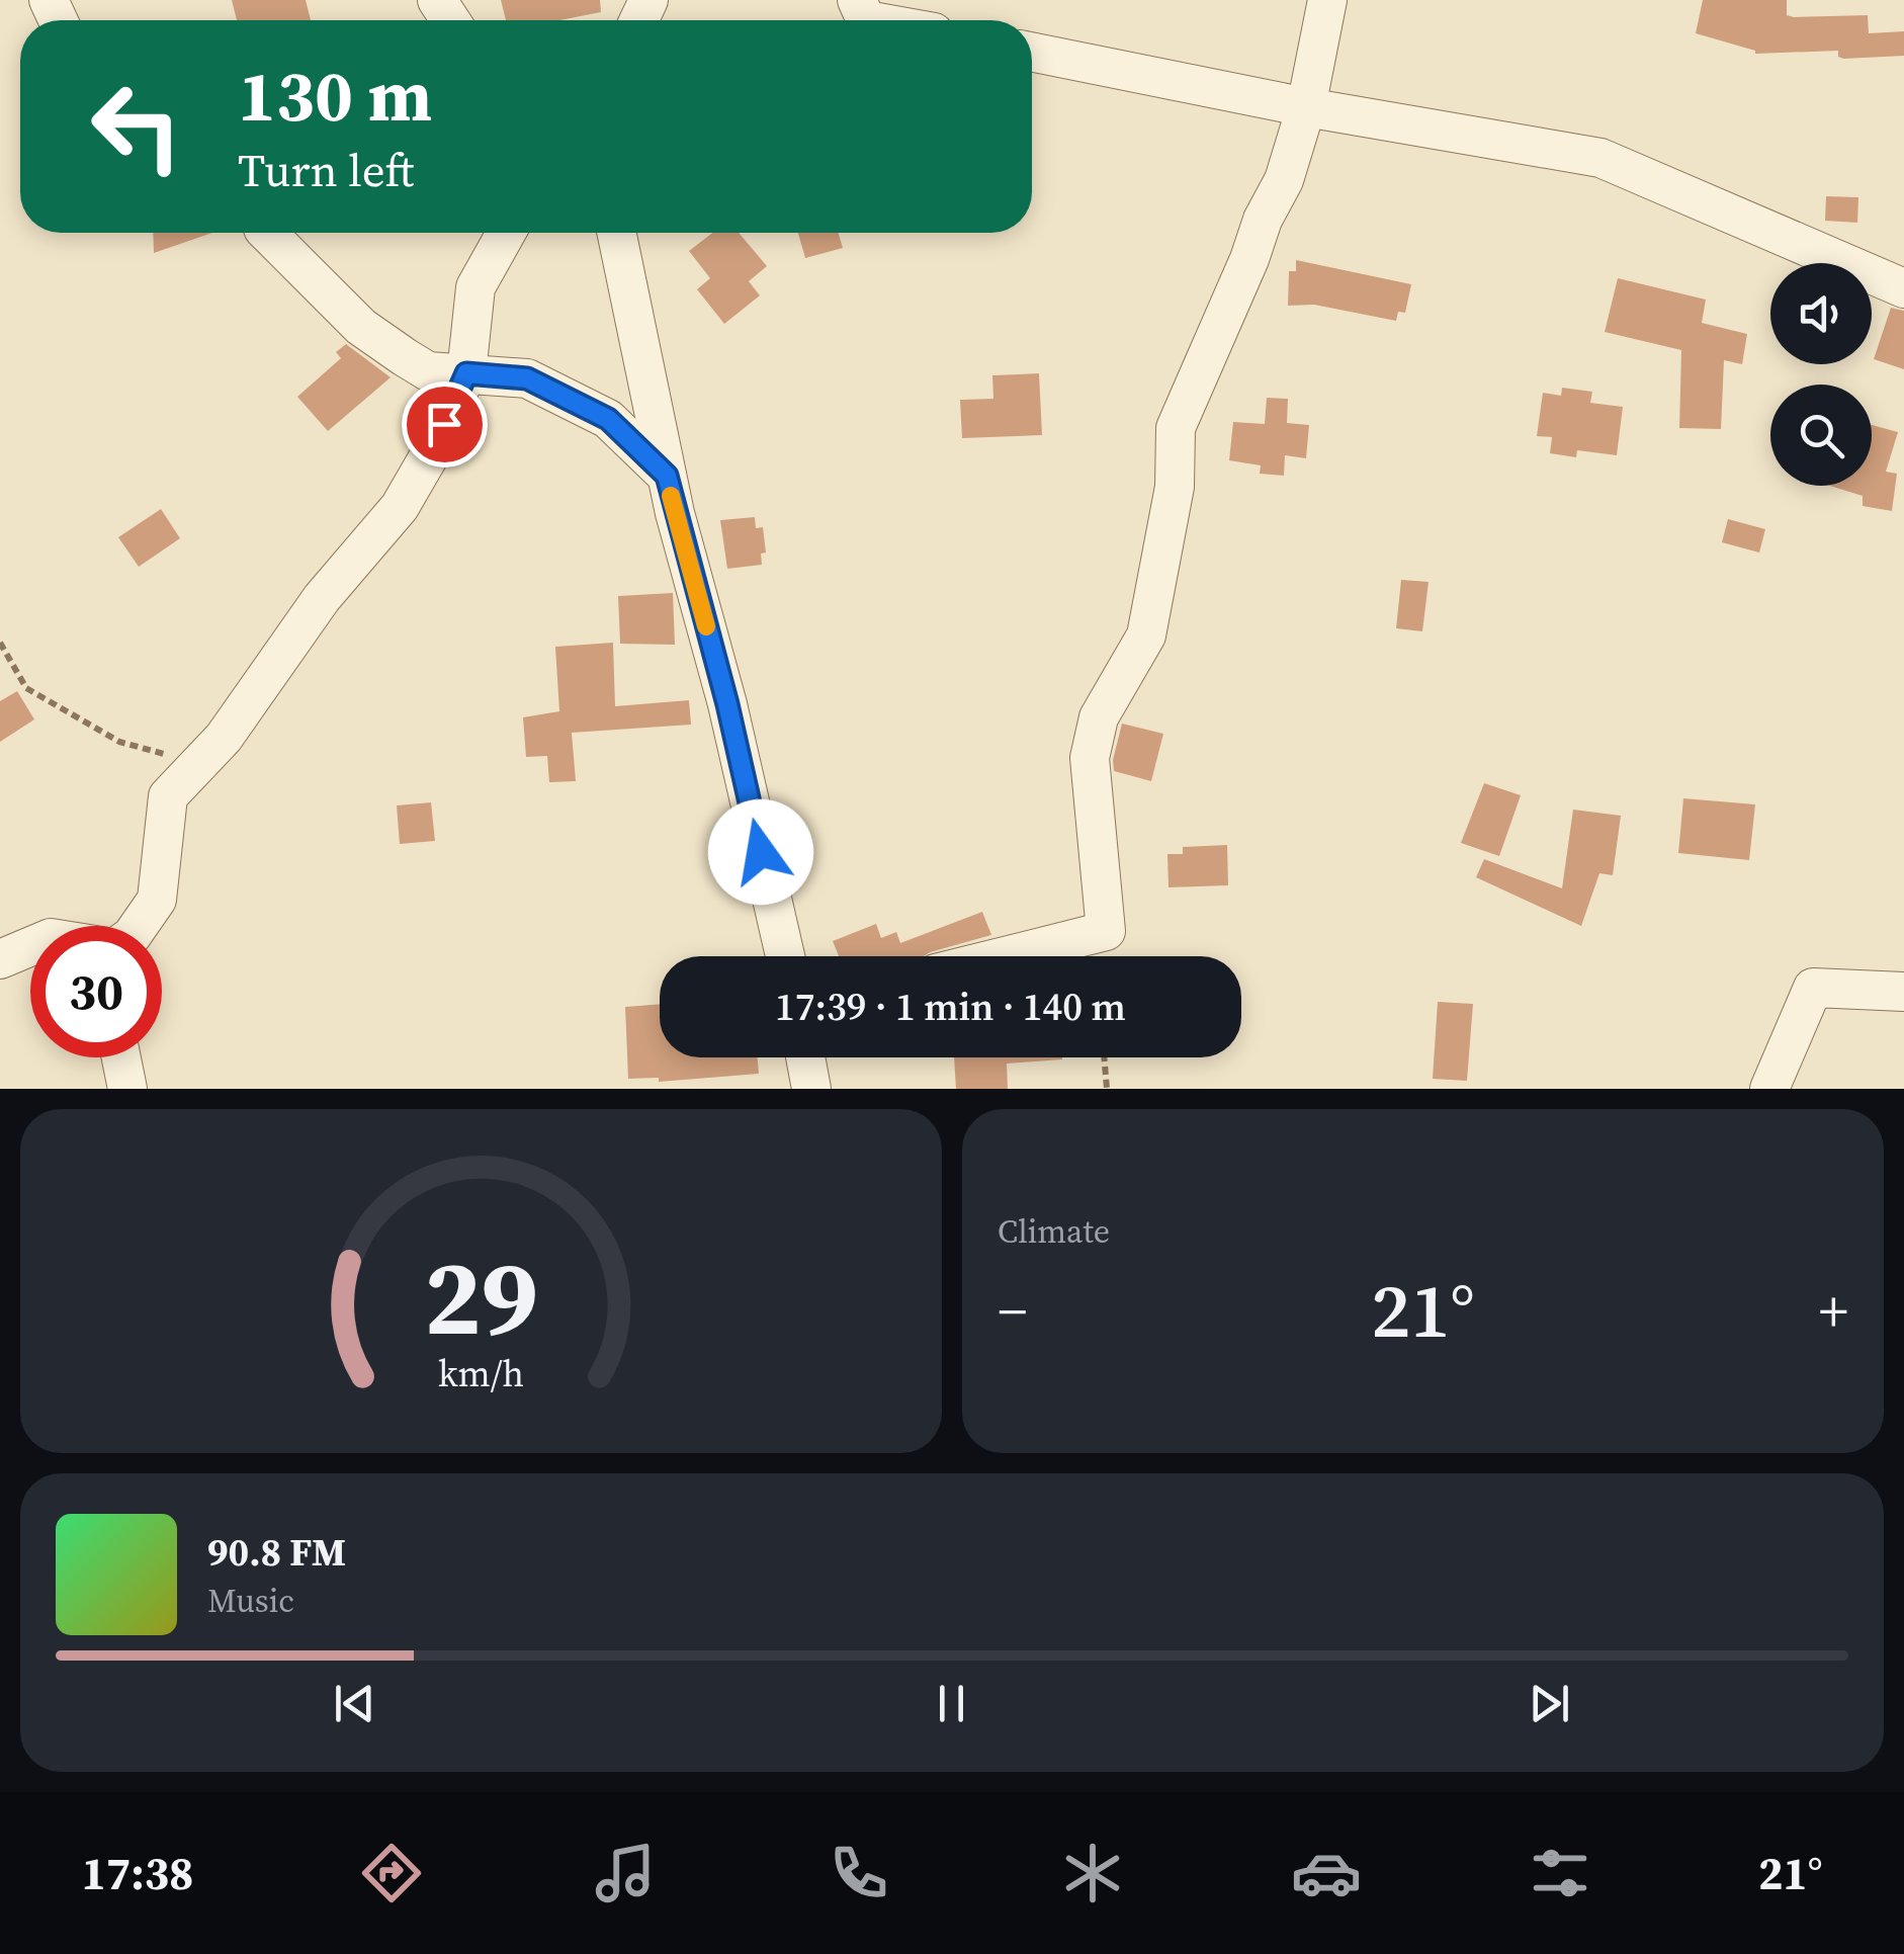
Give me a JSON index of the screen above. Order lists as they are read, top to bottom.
{
  "page": {
    "turn": ["130 m", "Turn left"],
    "limit": "30",
    "trip": "17:39 · 1 min · 140 m",
    "tile": "Climate",
    "heat": ["−", "21°", "+"],
    "song": ["90.8 FM", "Music"],
    "tabs": ["17:38", "21°"],
    "gauge": ["29", "km/h"]
  }
}
